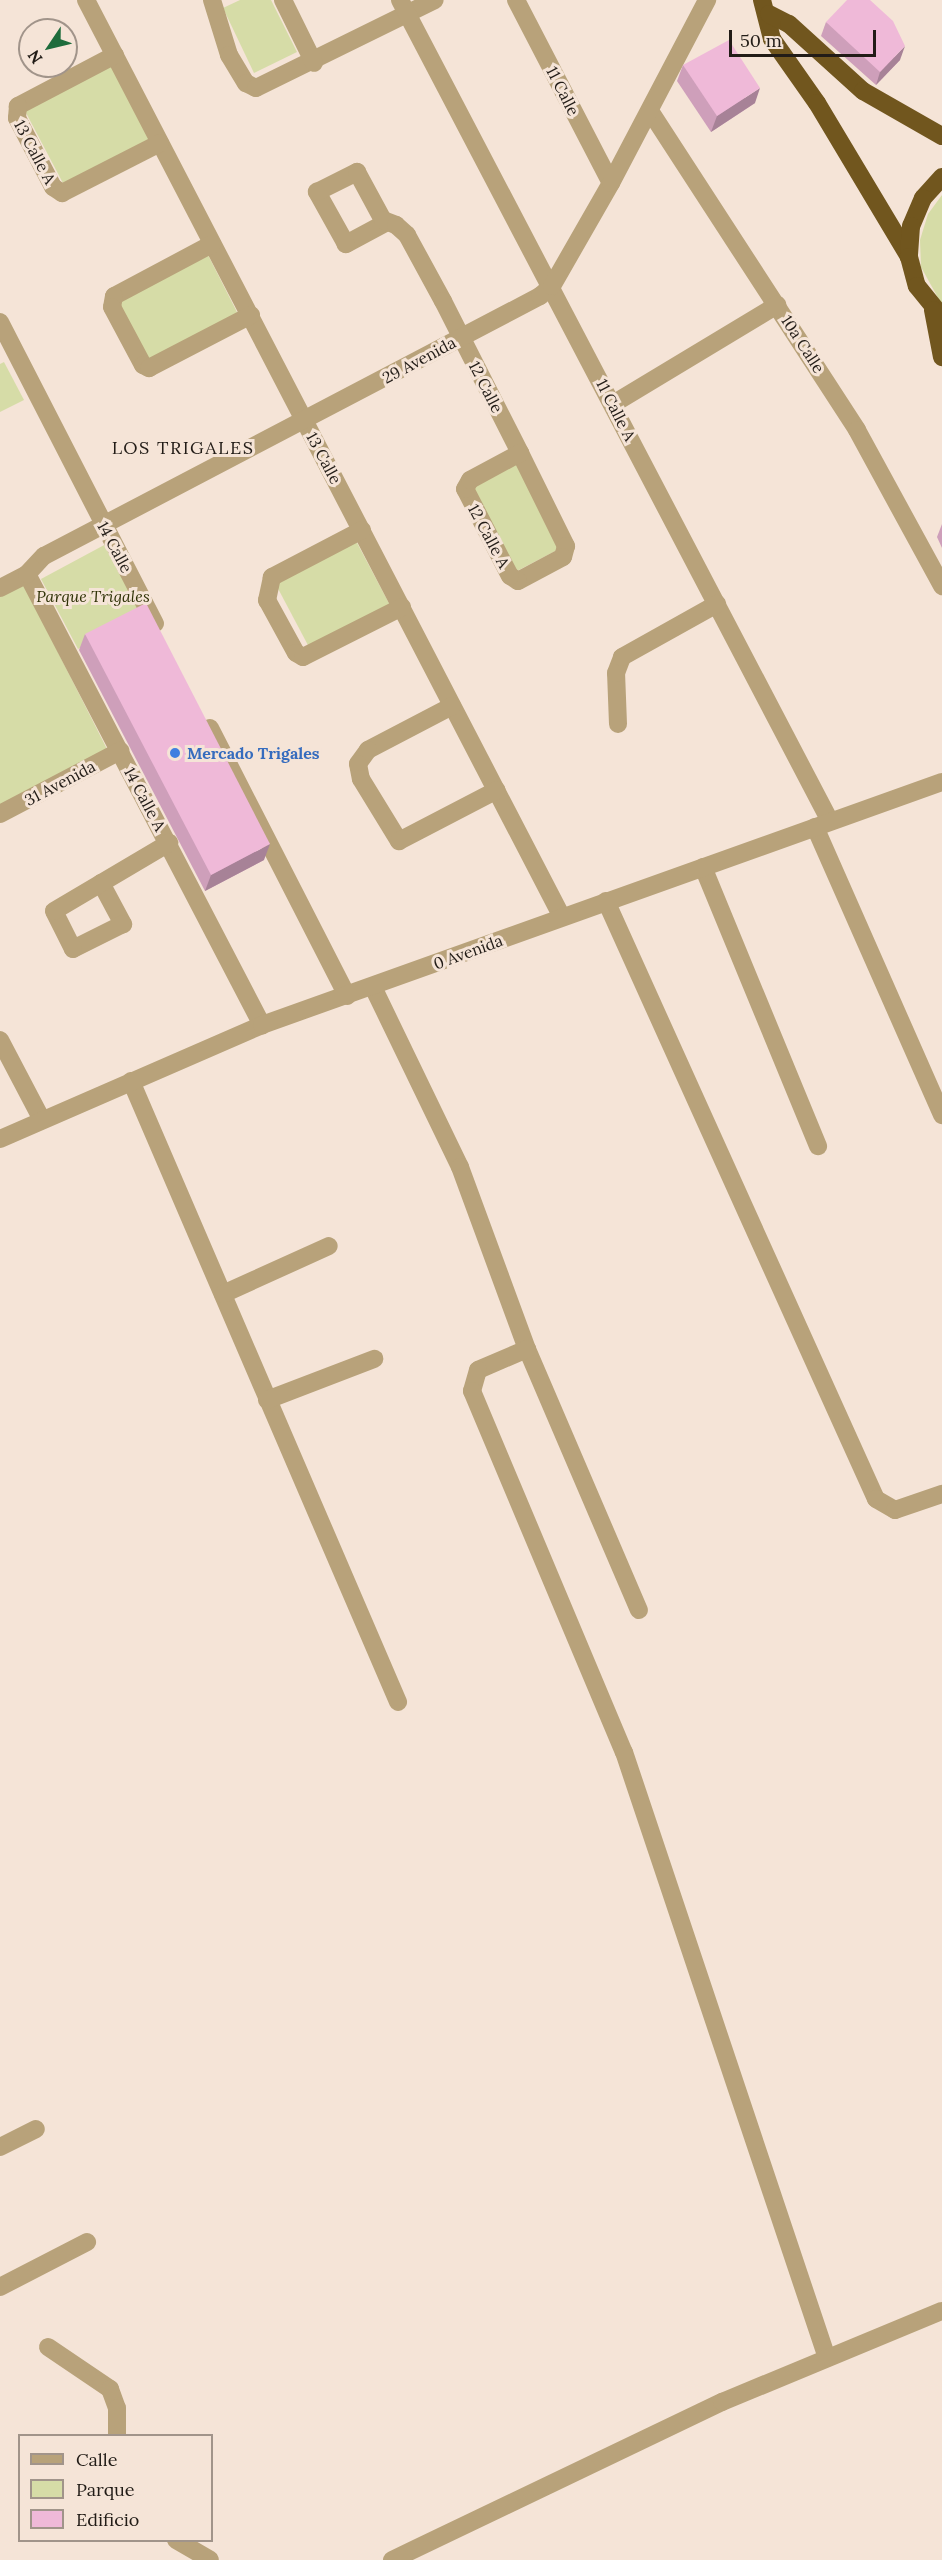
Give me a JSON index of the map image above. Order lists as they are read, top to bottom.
{
  "streets": {
    "street": [
      "11 Calle",
      "13 Calle A",
      "10a Calle",
      "29 Avenida",
      "12 Calle",
      "11 Calle A",
      "13 Calle",
      "12 Calle A",
      "14 Calle",
      "31 Avenida",
      "14 Calle A",
      "0 Avenida"
    ]
  },
  "crossings": [
    ["13 Calle A", "13 Calle"],
    ["29 Avenida", "12 Calle"],
    ["29 Avenida", "11 Calle A"],
    ["29 Avenida", "13 Calle"],
    ["29 Avenida", "14 Calle"],
    ["29 Avenida", "14 Calle A"],
    ["12 Calle", "12 Calle A"],
    ["11 Calle A", "0 Avenida"],
    ["13 Calle", "0 Avenida"],
    ["31 Avenida", "14 Calle A"],
    ["14 Calle A", "0 Avenida"]
  ],
  "districts": ["LOS TRIGALES"],
  "parks": ["Parque Trigales"],
  "places": ["Mercado Trigales"],
  "legend": ["Calle", "Parque", "Edificio"],
  "scale_bar": "50 m",
  "north": "bottom left"
}
